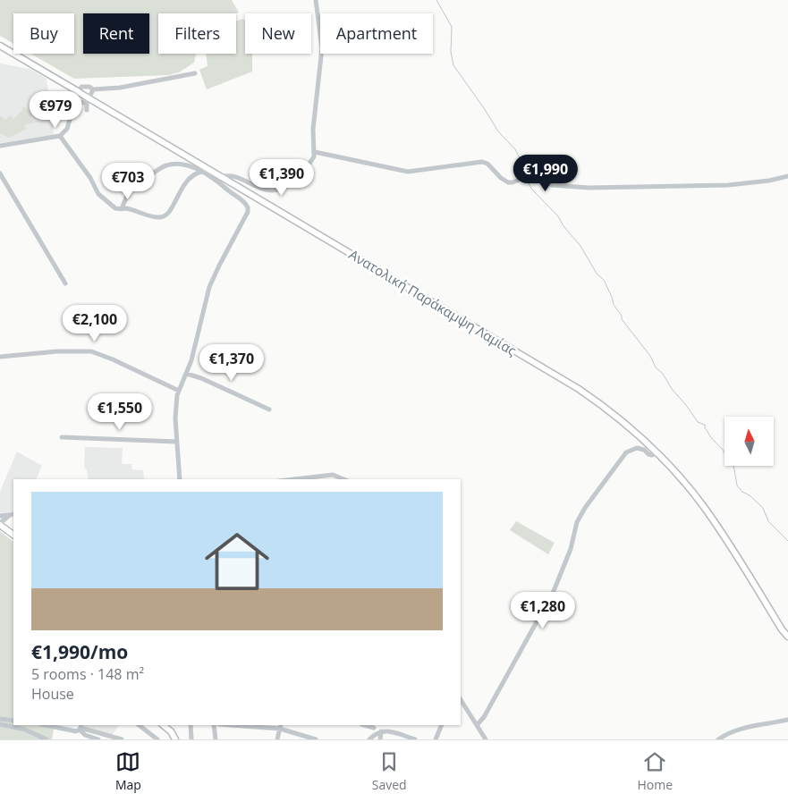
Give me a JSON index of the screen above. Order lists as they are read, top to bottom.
{
  "streets": {
    "main road": ["Ανατολική Παράκαμψη Λαμίας"]
  },
  "north": "top",
  "page": {
    "chip": [
      "Buy",
      "Rent",
      "Filters",
      "New",
      "Apartment"
    ],
    "price": [
      "€979",
      "€1,990",
      "€1,390",
      "€703",
      "€2,100",
      "€1,370",
      "€1,550",
      "€1,280"
    ],
    "list": [
      {
        "name": "€1,990/mo",
        "note": "5 rooms · 148 m² · House"
      }
    ],
    "tabs": ["Map", "Saved", "Home"]
  }
}
